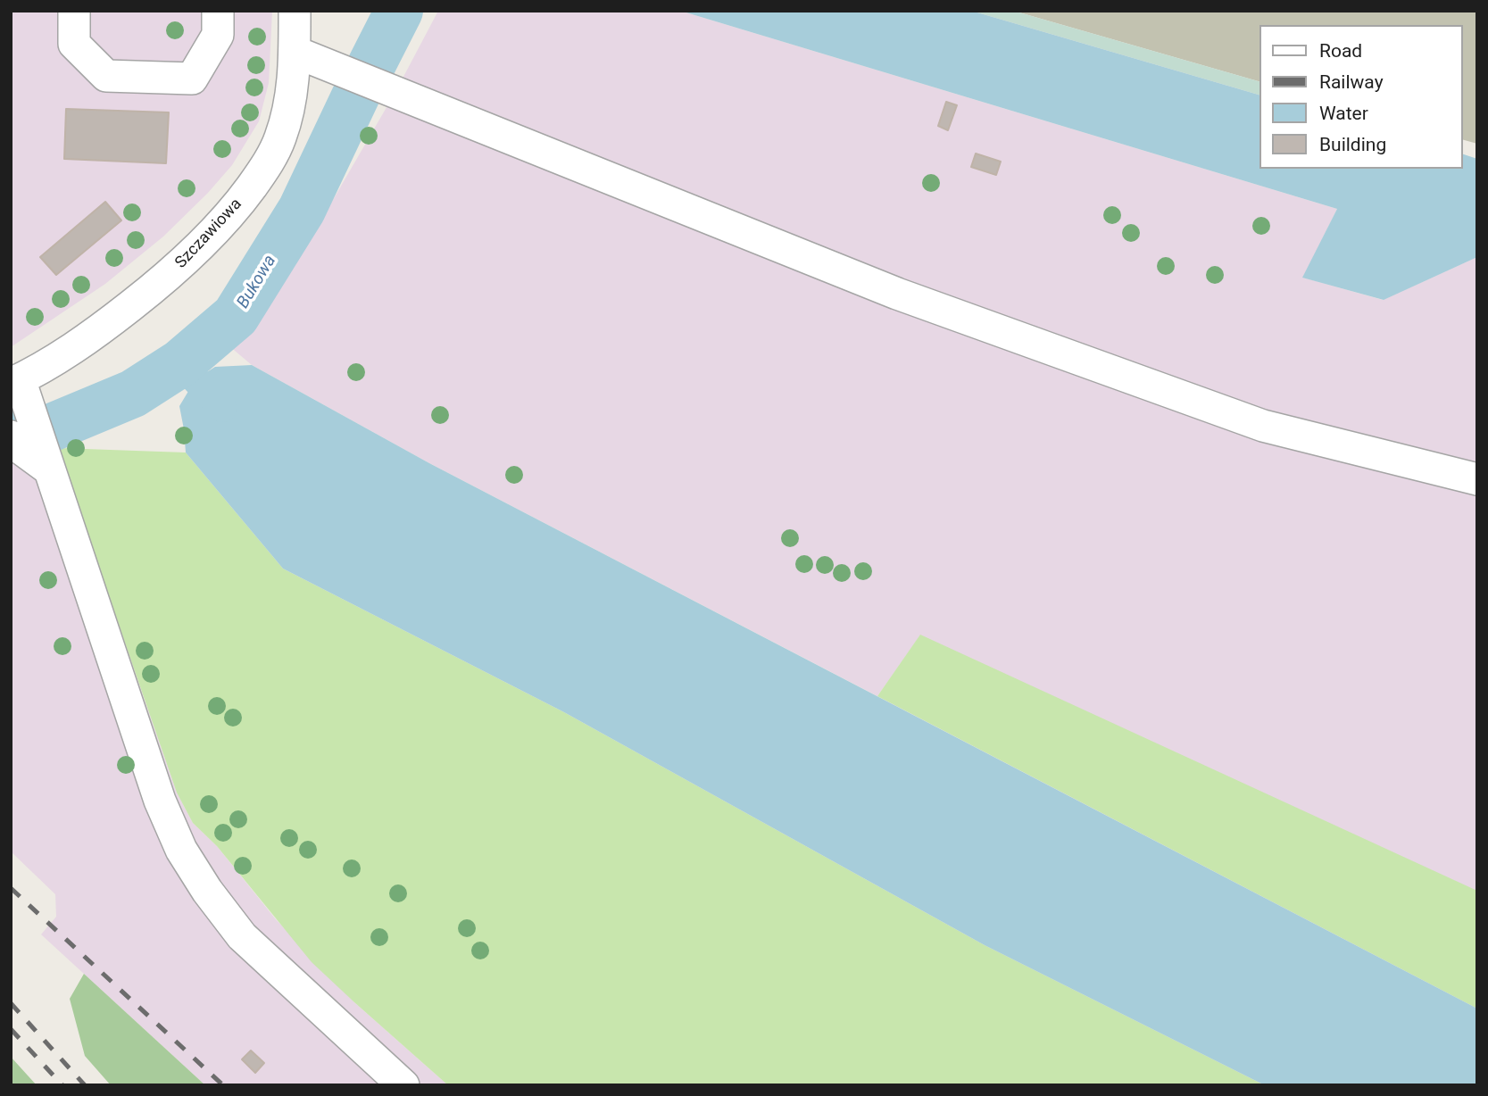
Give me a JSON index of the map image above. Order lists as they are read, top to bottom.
{
  "streets": {
    "street": ["Szczawiowa"]
  },
  "water": ["Bukowa"],
  "legend": [
    "Road",
    "Railway",
    "Water",
    "Building"
  ]
}
